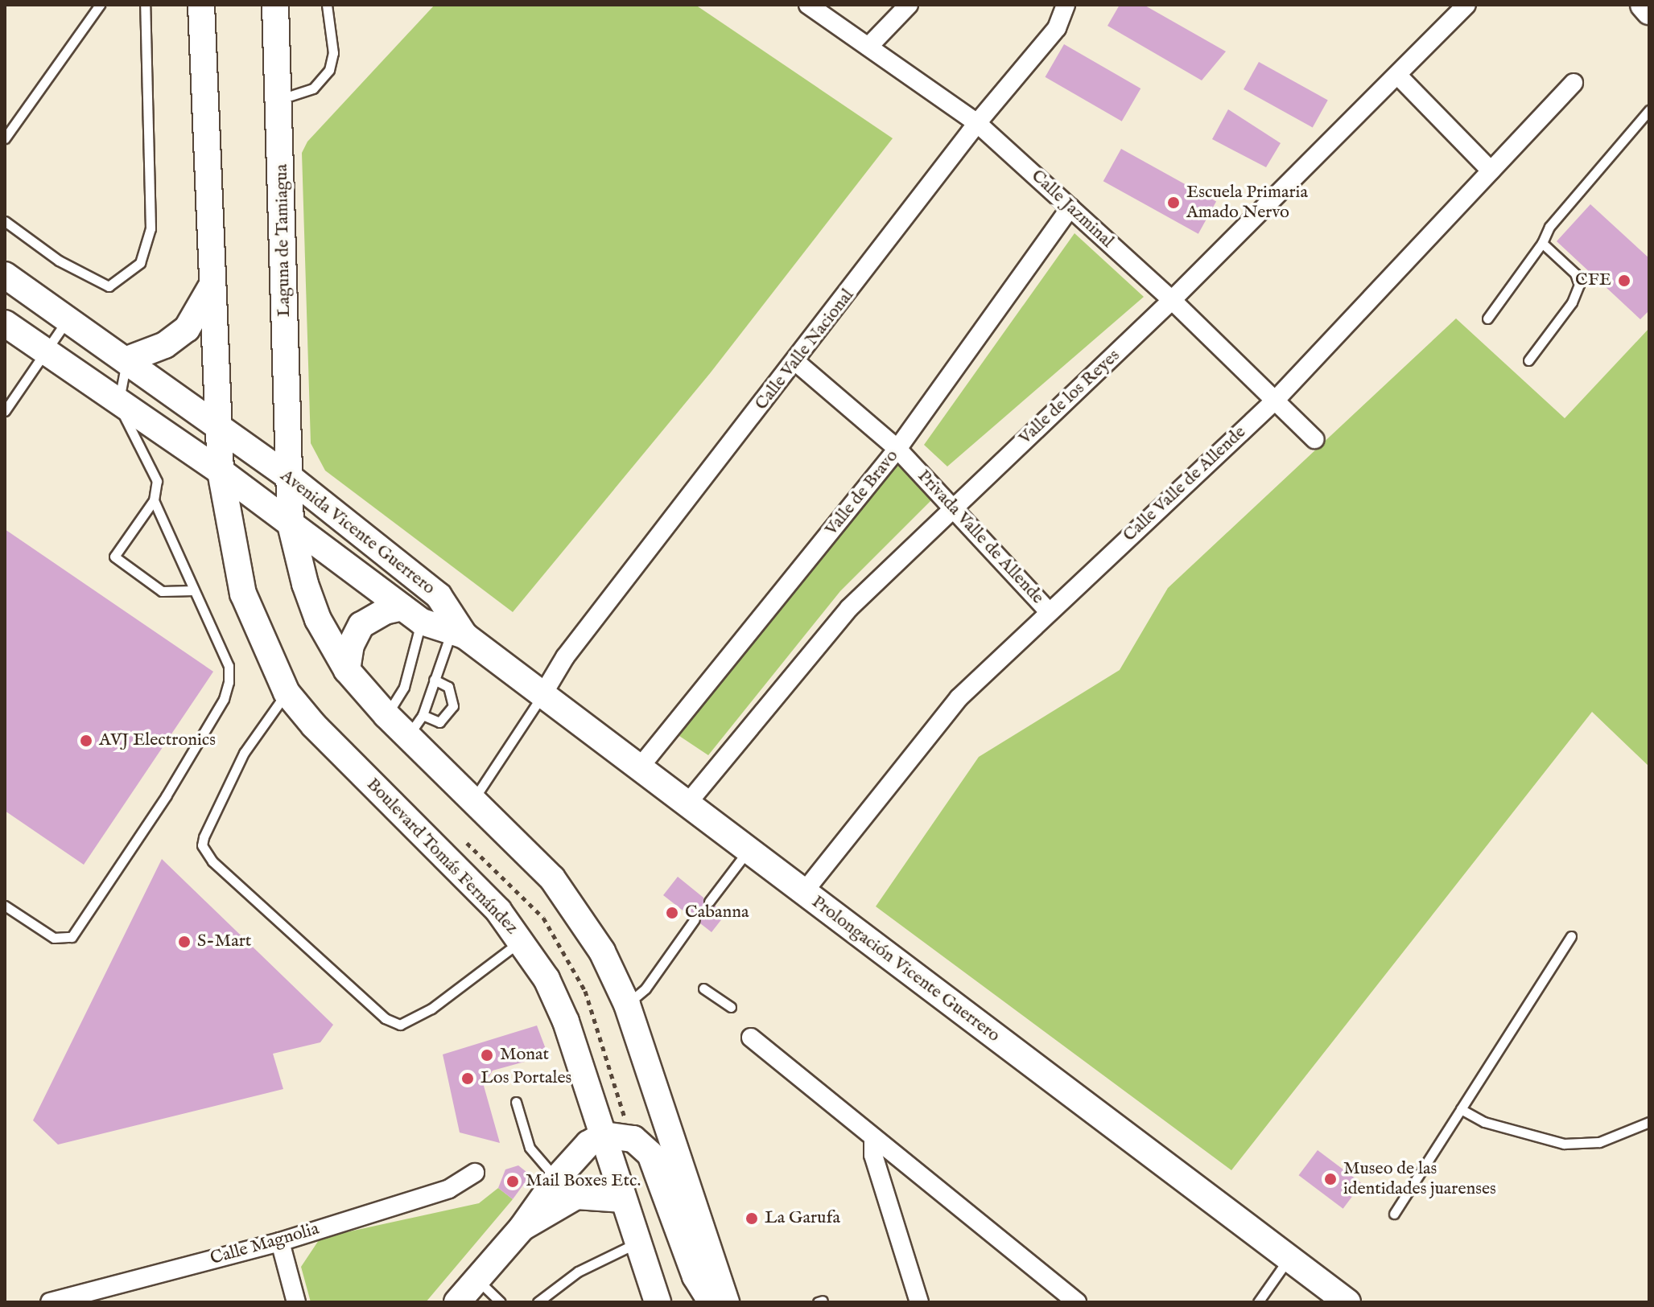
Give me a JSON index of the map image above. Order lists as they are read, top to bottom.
{
  "streets": {
    "main road": [
      "Laguna de Tamiagua",
      "Avenida Vicente Guerrero",
      "Boulevard Tomás Fernández",
      "Prolongación Vicente Guerrero"
    ],
    "street": [
      "Calle Jazminal",
      "Calle Valle Nacional",
      "Valle de los Reyes",
      "Calle Valle de Allende",
      "Valle de Bravo",
      "Privada Valle de Allende",
      "Calle Magnolia"
    ]
  },
  "crossings": [
    ["Calle Jazminal", "Calle Valle Nacional"],
    ["Calle Jazminal", "Valle de los Reyes"],
    ["Calle Jazminal", "Calle Valle de Allende"],
    ["Calle Jazminal", "Valle de Bravo"],
    ["Laguna de Tamiagua", "Avenida Vicente Guerrero"],
    ["Calle Valle Nacional", "Privada Valle de Allende"],
    ["Calle Valle Nacional", "Prolongación Vicente Guerrero"],
    ["Valle de los Reyes", "Privada Valle de Allende"],
    ["Valle de los Reyes", "Prolongación Vicente Guerrero"],
    ["Calle Valle de Allende", "Privada Valle de Allende"],
    ["Calle Valle de Allende", "Prolongación Vicente Guerrero"],
    ["Valle de Bravo", "Privada Valle de Allende"],
    ["Valle de Bravo", "Prolongación Vicente Guerrero"],
    ["Avenida Vicente Guerrero", "Boulevard Tomás Fernández"],
    ["Avenida Vicente Guerrero", "Prolongación Vicente Guerrero"]
  ],
  "places": [
    "Escuela Primaria Amado Nervo",
    "CFE",
    "AVJ Electronics",
    "Cabanna",
    "S-Mart",
    "Monat",
    "Los Portales",
    "Museo de las identidades juarenses",
    "Mail Boxes Etc.",
    "La Garufa"
  ]
}
